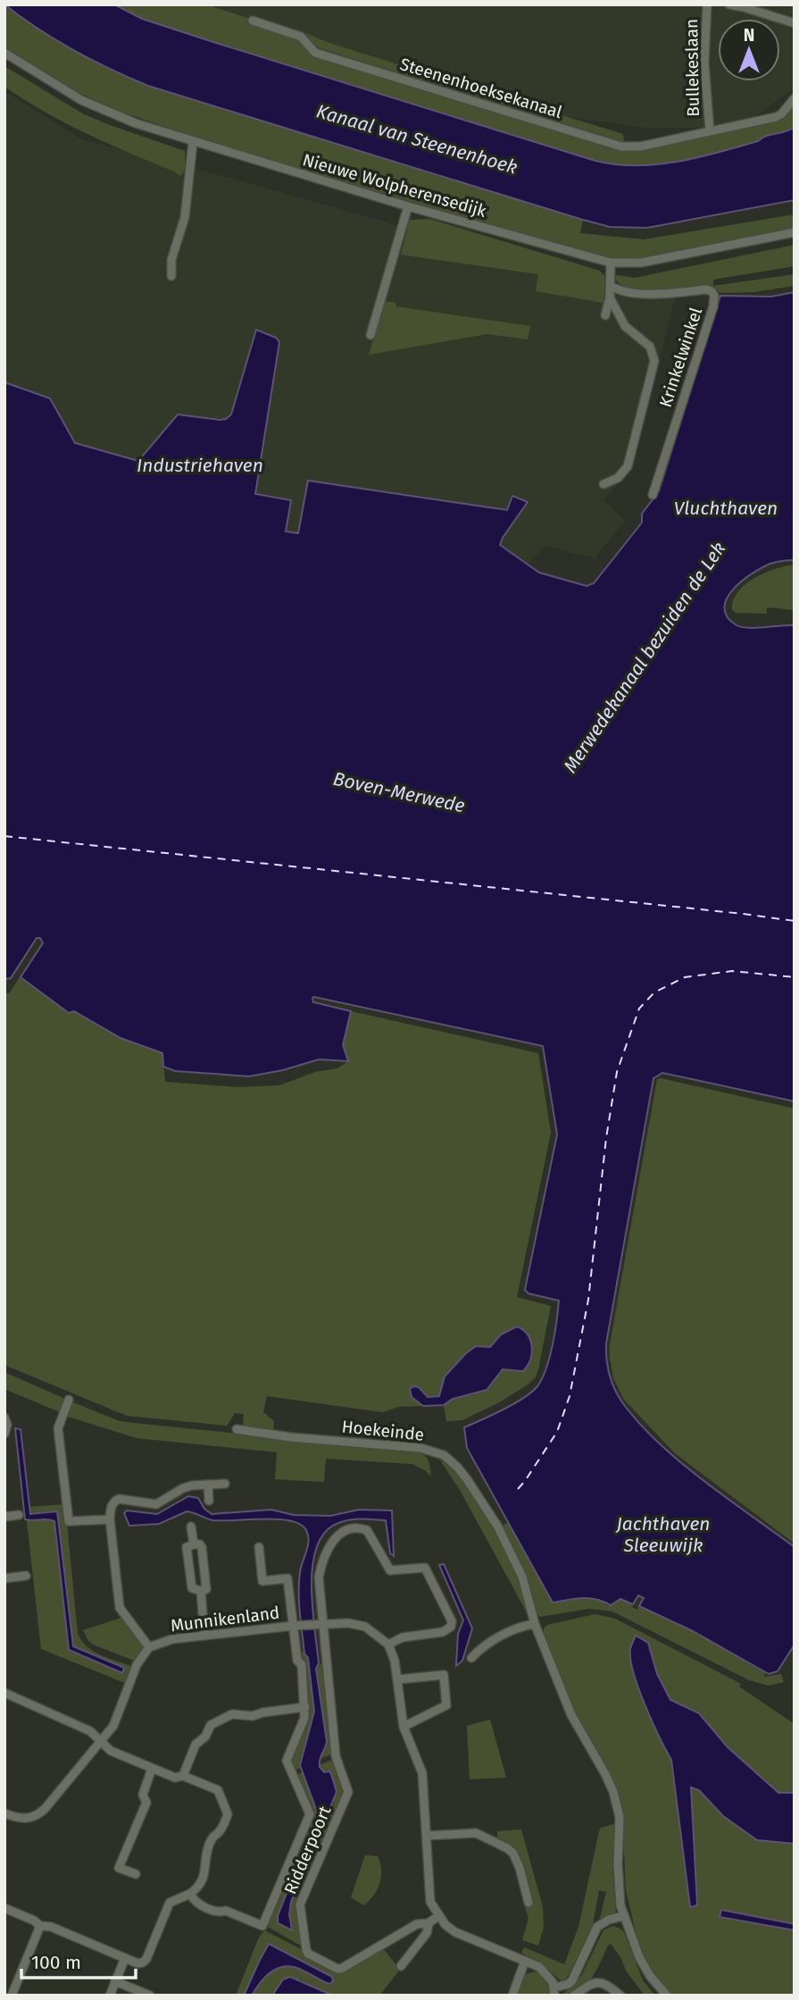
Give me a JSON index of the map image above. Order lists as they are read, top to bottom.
{
  "streets": {
    "street": [
      "Bullekeslaan",
      "Steenenhoeksekanaal",
      "Nieuwe Wolpherensedijk",
      "Krinkelwinkel",
      "Hoekeinde",
      "Munnikenland",
      "Ridderpoort"
    ]
  },
  "crossings": [
    ["Bullekeslaan", "Steenenhoeksekanaal"],
    ["Munnikenland", "Ridderpoort"]
  ],
  "water": [
    "Kanaal van Steenenhoek",
    "Industriehaven",
    "Vluchthaven",
    "Merwedekanaal bezuiden de Lek",
    "Boven-Merwede",
    "Jachthaven Sleeuwijk"
  ],
  "scale_bar": "100 m",
  "north": "top"
}
